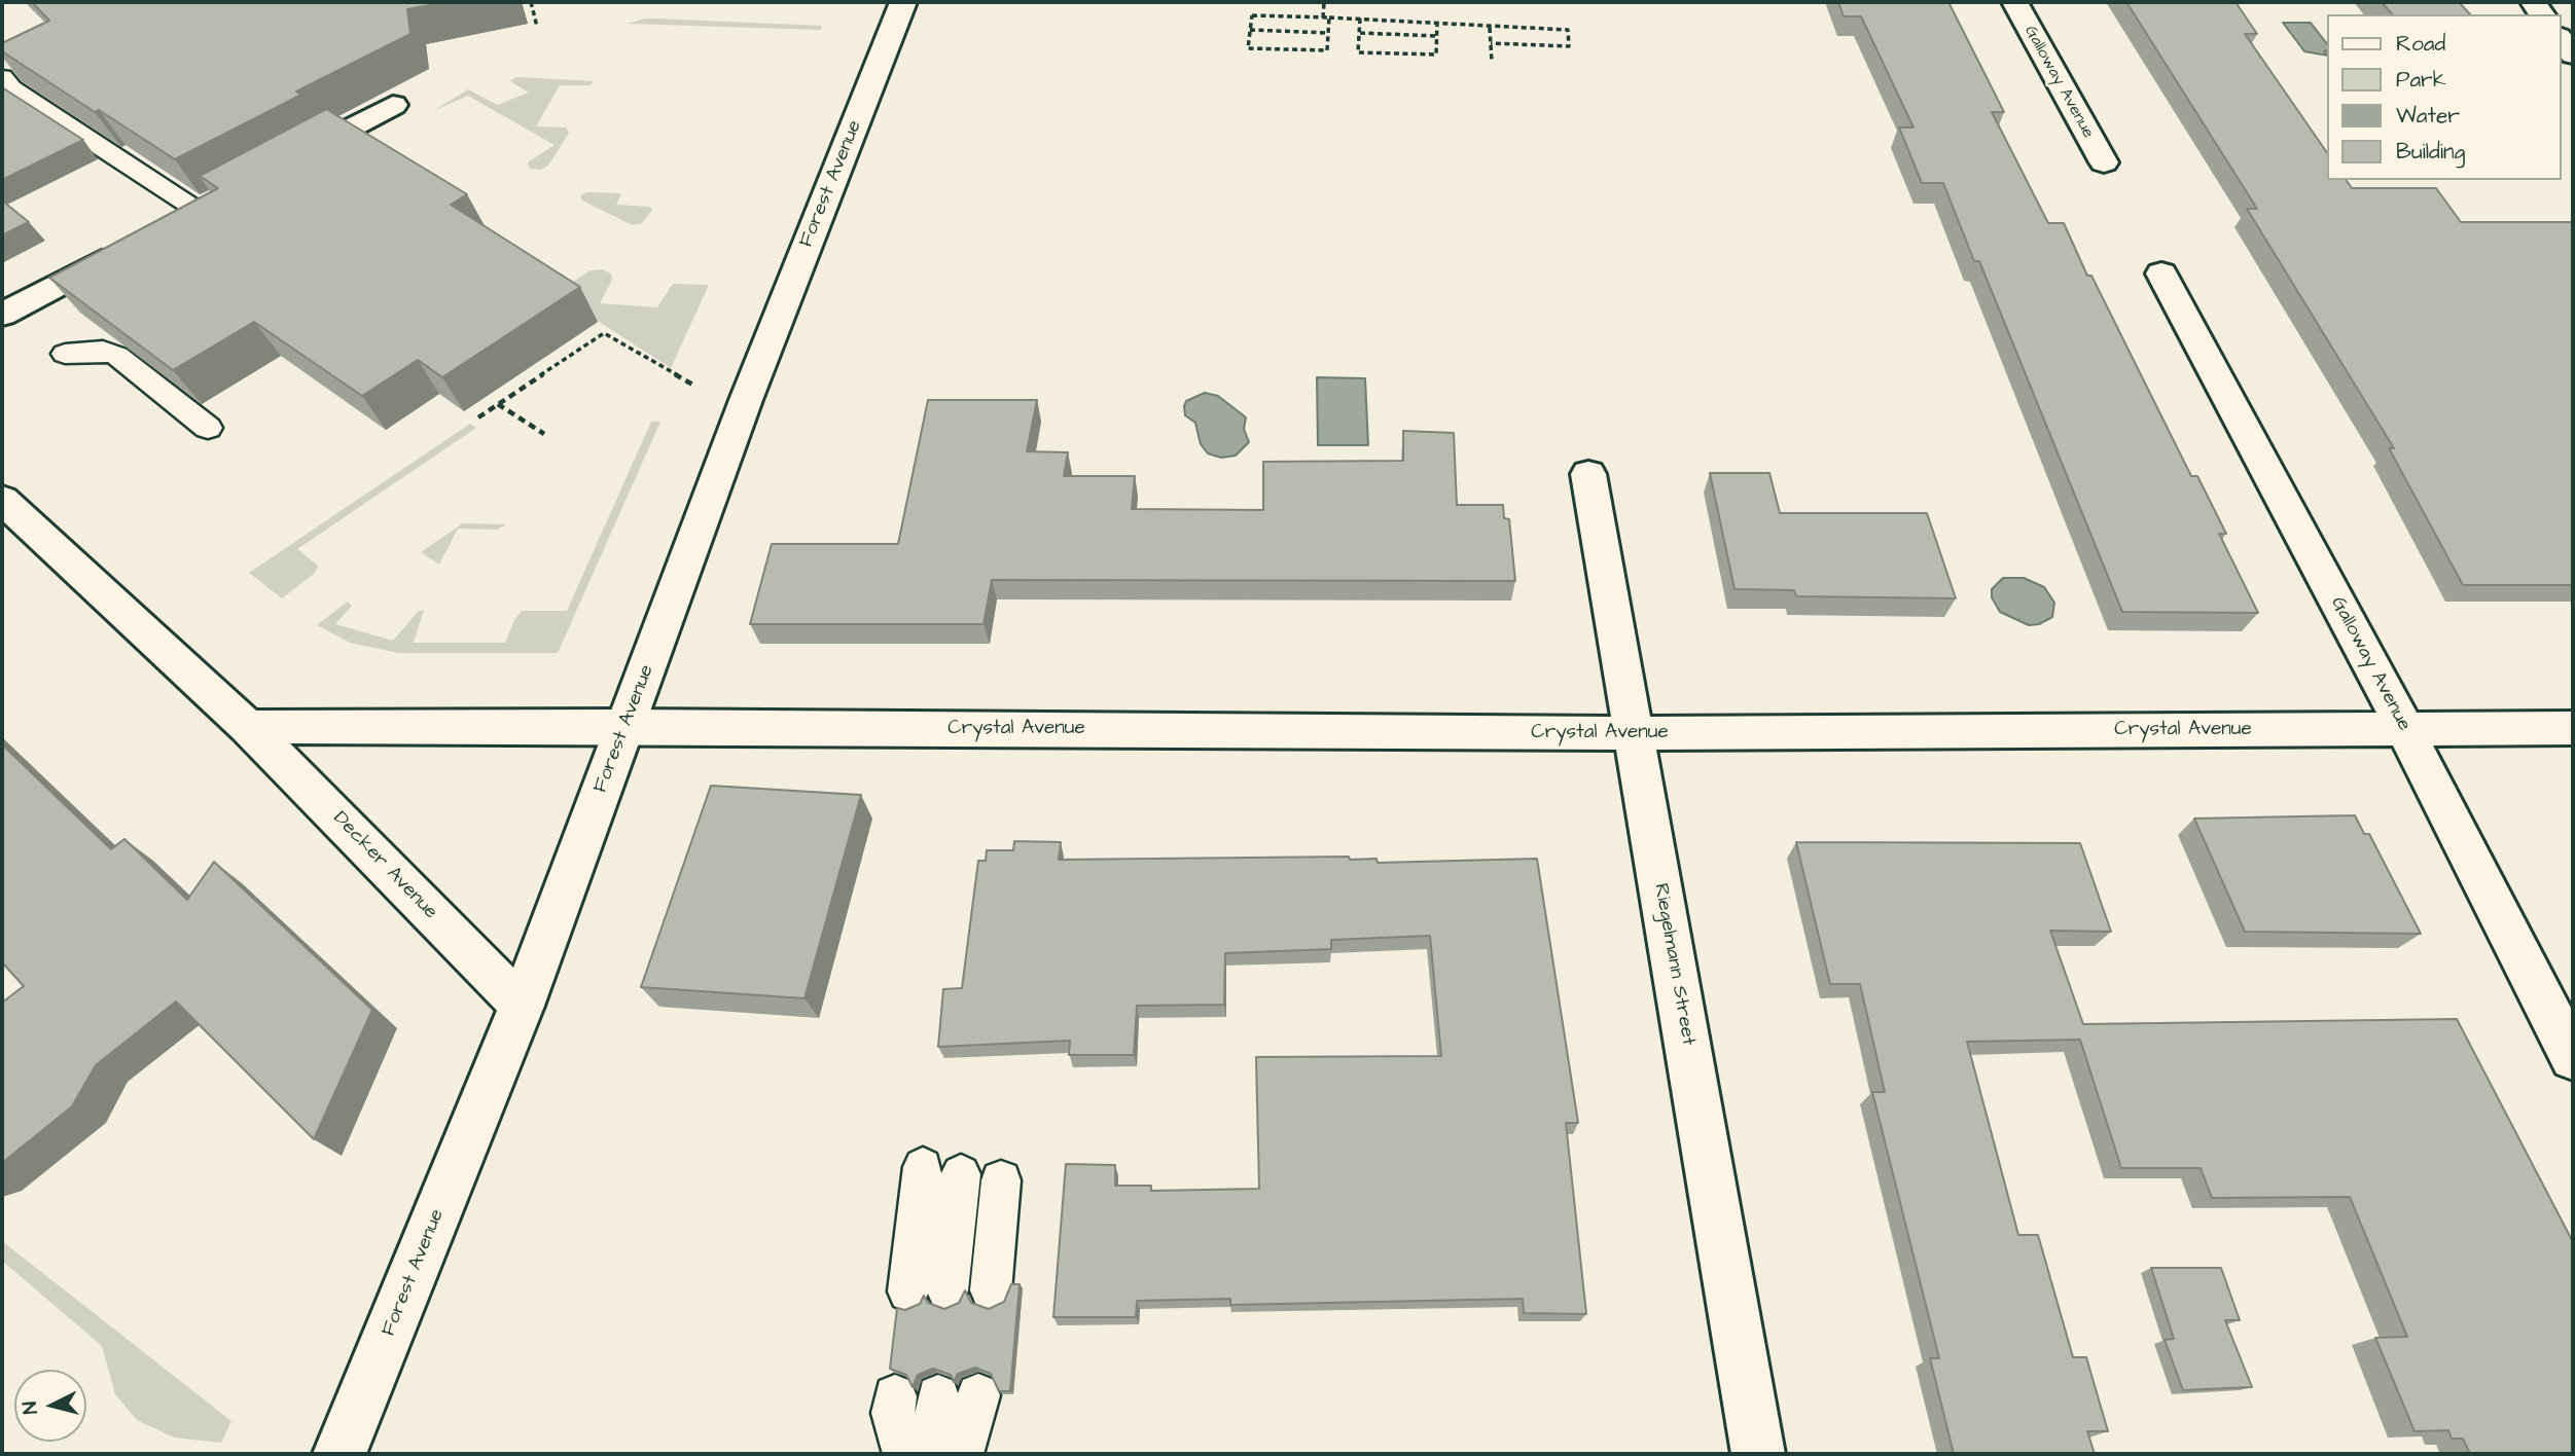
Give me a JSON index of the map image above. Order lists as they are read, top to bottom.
{
  "streets": {
    "street": [
      "Galloway Avenue",
      "Forest Avenue",
      "Crystal Avenue",
      "Decker Avenue",
      "Riegelmann Street"
    ]
  },
  "crossings": [
    ["Galloway Avenue", "Crystal Avenue"],
    ["Forest Avenue", "Crystal Avenue"],
    ["Forest Avenue", "Decker Avenue"],
    ["Crystal Avenue", "Riegelmann Street"]
  ],
  "legend": [
    "Road",
    "Park",
    "Water",
    "Building"
  ],
  "north": "left"
}
